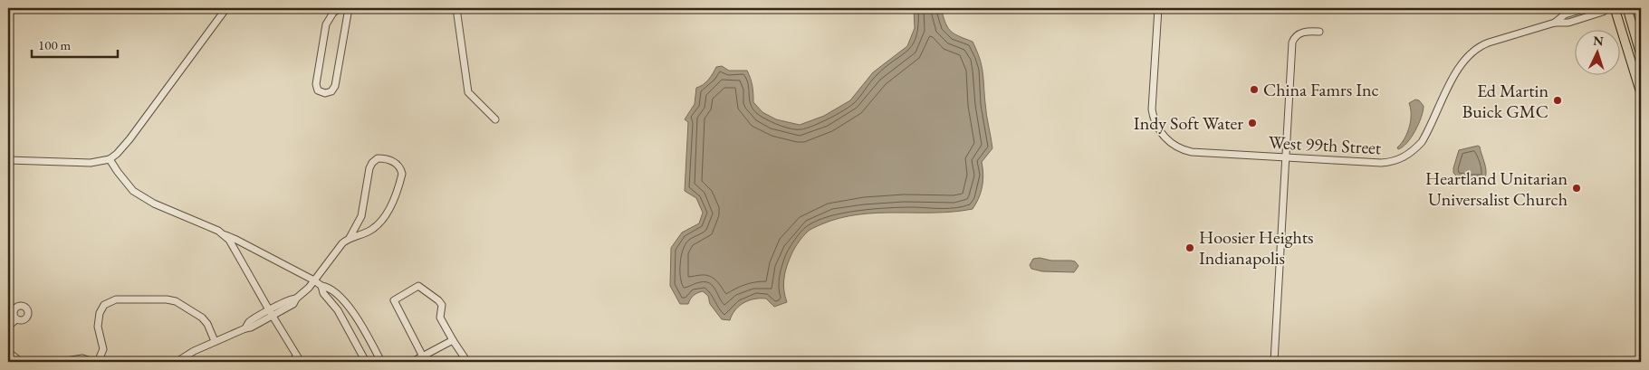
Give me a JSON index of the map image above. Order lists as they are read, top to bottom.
{
  "streets": {
    "street": ["West 99th Street"]
  },
  "places": [
    "China Famrs Inc",
    "Ed Martin Buick GMC",
    "Indy Soft Water",
    "Heartland Unitarian Universalist Church",
    "Hoosier Heights Indianapolis"
  ],
  "scale_bar": "100 m",
  "north": "top"
}
